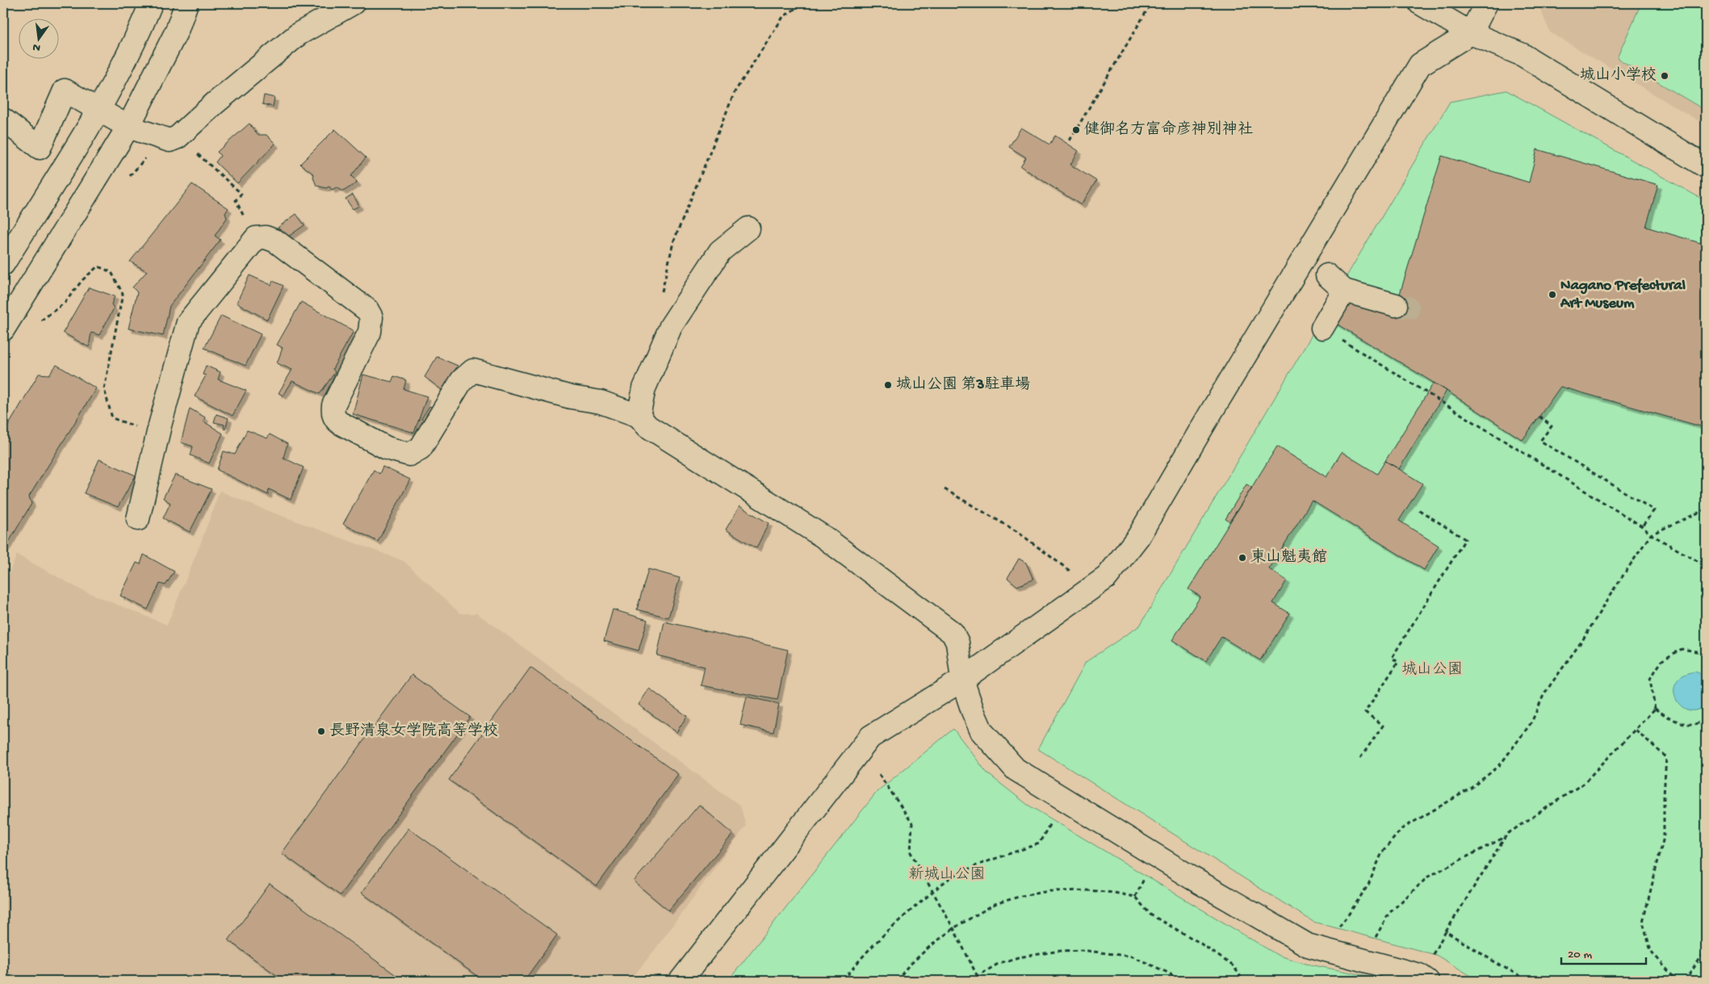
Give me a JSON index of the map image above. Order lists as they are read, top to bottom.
{
  "parks": ["城山公園", "新城山公園"],
  "places": [
    "城山小学校",
    "健御名方富命彦神別神社",
    "Nagano Prefectural Art Museum",
    "城山公園 第3駐車場",
    "東山魁夷館",
    "長野清泉女学院高等学校"
  ],
  "scale_bar": "20 m",
  "north": "bottom"
}
